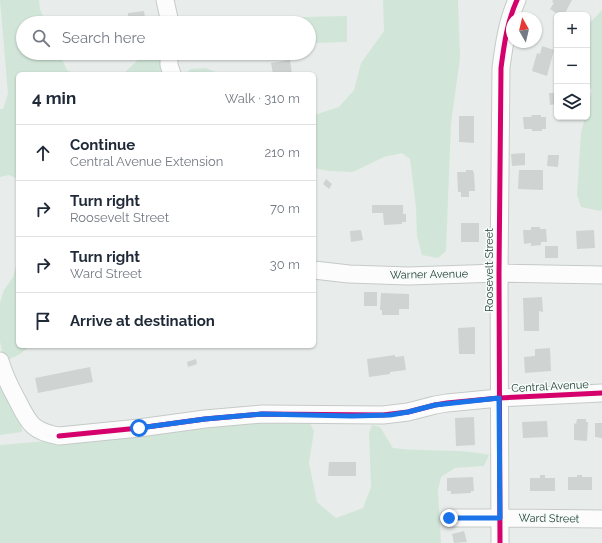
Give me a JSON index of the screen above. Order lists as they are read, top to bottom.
{
  "streets": {
    "street": [
      "Roosevelt Street",
      "Warner Avenue",
      "Central Avenue",
      "Ward Street"
    ]
  },
  "crossings": [
    ["Roosevelt Street", "Warner Avenue"],
    ["Roosevelt Street", "Central Avenue"],
    ["Roosevelt Street", "Ward Street"]
  ],
  "north": "top",
  "page": {
    "map_buttons": ["+", "−"],
    "search": "Search here",
    "heading": ["4 min", "Walk · 310 m"],
    "list": [
      ["Continue", "Central Avenue Extension", "210 m"],
      ["Turn right", "Roosevelt Street", "70 m"],
      ["Turn right", "Ward Street", "30 m"],
      "Arrive at destination"
    ]
  }
}
